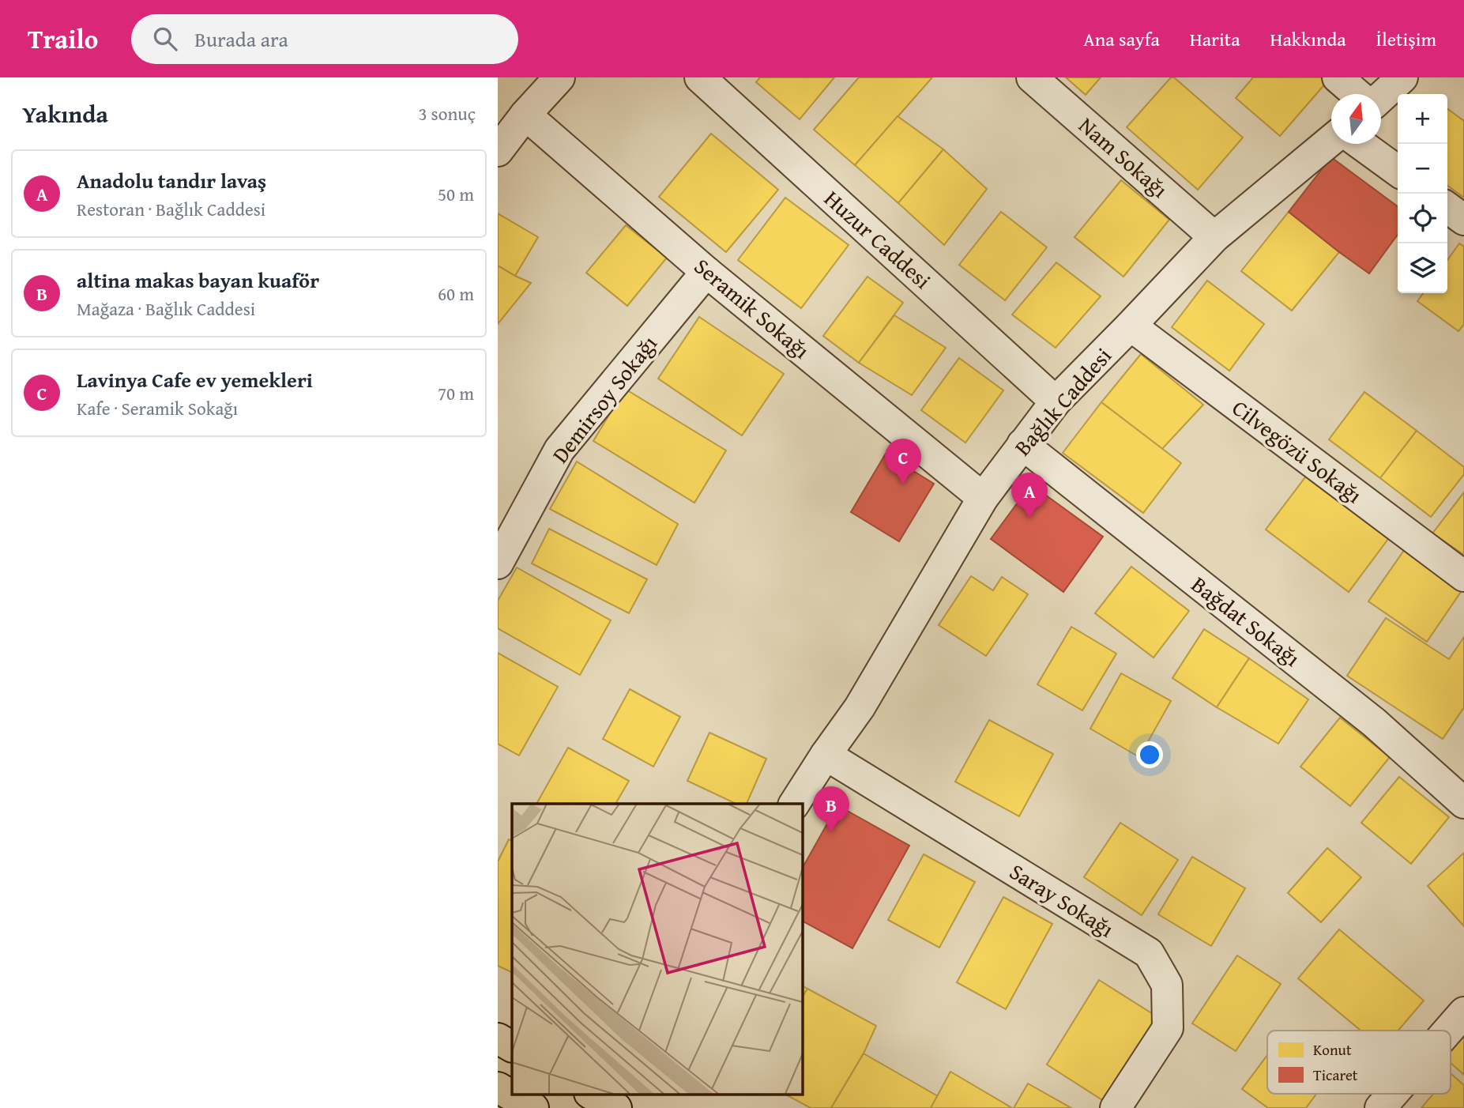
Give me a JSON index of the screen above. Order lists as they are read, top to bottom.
{
  "streets": {
    "street": [
      "Nam Sokağı",
      "Huzur Caddesi",
      "Seramik Sokağı",
      "Demirsoy Sokağı",
      "Bağlık Caddesi",
      "Cilvegözü Sokağı",
      "Bağdat Sokağı",
      "Saray Sokağı"
    ]
  },
  "crossings": [
    ["Nam Sokağı", "Bağlık Caddesi"],
    ["Huzur Caddesi", "Bağlık Caddesi"],
    ["Seramik Sokağı", "Demirsoy Sokağı"],
    ["Seramik Sokağı", "Bağlık Caddesi"],
    ["Bağlık Caddesi", "Cilvegözü Sokağı"],
    ["Bağlık Caddesi", "Bağdat Sokağı"],
    ["Bağlık Caddesi", "Saray Sokağı"]
  ],
  "legend": ["Konut", "Ticaret"],
  "north": "top",
  "page": {
    "header": "Trailo",
    "search": "Burada ara",
    "nav": [
      "Ana sayfa",
      "Harita",
      "Hakkında",
      "İletişim"
    ],
    "heading": ["Yakında", "3 sonuç"],
    "map_buttons": ["+", "−"],
    "list": [
      {
        "mark": "A",
        "name": "Anadolu tandır lavaş",
        "note": "Restoran · Bağlık Caddesi",
        "value": "50 m"
      },
      {
        "mark": "B",
        "name": "altina makas bayan kuaför",
        "note": "Mağaza · Bağlık Caddesi",
        "value": "60 m"
      },
      {
        "mark": "C",
        "name": "Lavinya Cafe ev yemekleri",
        "note": "Kafe · Seramik Sokağı",
        "value": "70 m"
      }
    ],
    "pins": ["C", "A", "B"]
  }
}
